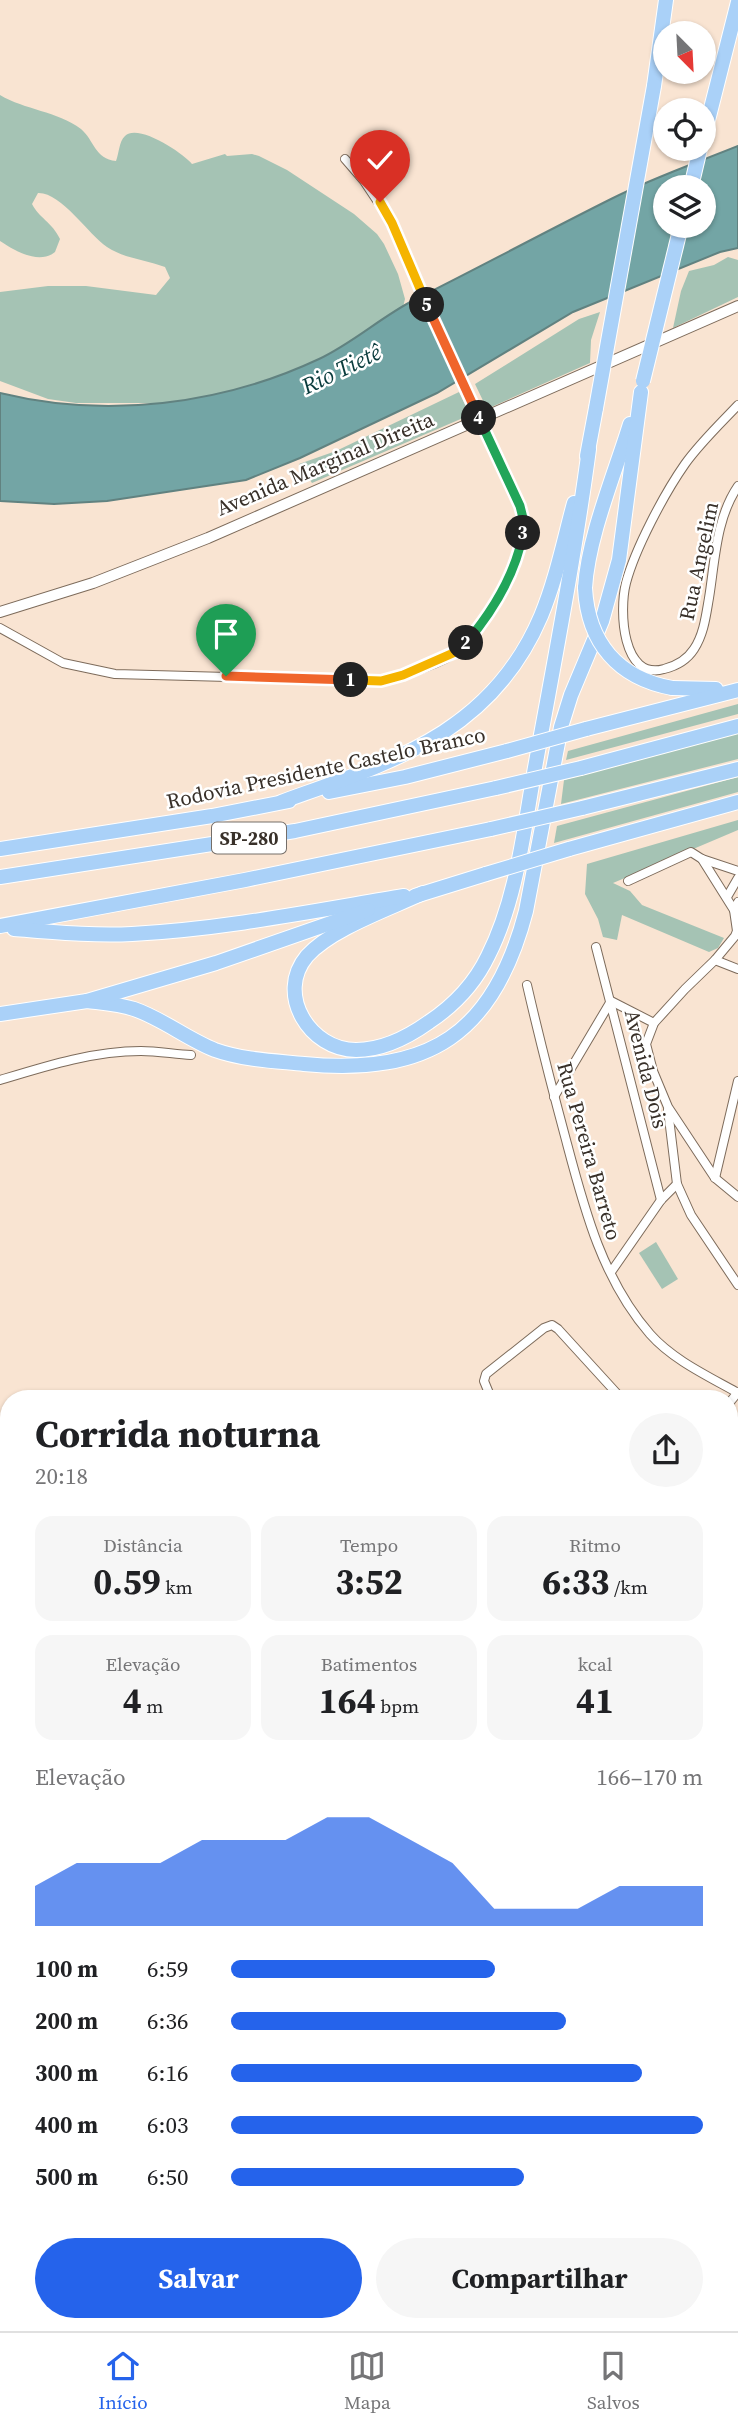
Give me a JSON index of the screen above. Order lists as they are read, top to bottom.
{
  "streets": {
    "highway": ["Rodovia Presidente Castelo Branco", "SP-280"],
    "main road": ["Avenida Marginal Direita"],
    "street": ["Rua Angelim", "Avenida Dois", "Rua Pereira Barreto"]
  },
  "water": ["Rio Tietê"],
  "north": "bottom right",
  "page": {
    "pins": [
      "5",
      "4",
      "3",
      "2",
      "1"
    ],
    "heading": ["Corrida noturna", "20:18"],
    "stats": [
      ["Distância", "0.59 km"],
      ["Tempo", "3:52"],
      ["Ritmo", "6:33 /km"],
      ["Elevação", "4 m"],
      ["Batimentos", "164 bpm"],
      ["kcal", "41"]
    ],
    "chart": ["Elevação", "166–170 m"],
    "list": [
      {
        "name": "100 m",
        "note": "6:59"
      },
      {
        "name": "200 m",
        "note": "6:36"
      },
      {
        "name": "300 m",
        "note": "6:16"
      },
      {
        "name": "400 m",
        "note": "6:03"
      },
      {
        "name": "500 m",
        "note": "6:50"
      }
    ],
    "buttons": ["Salvar", "Compartilhar"],
    "tabs": ["Início", "Mapa", "Salvos"]
  }
}
